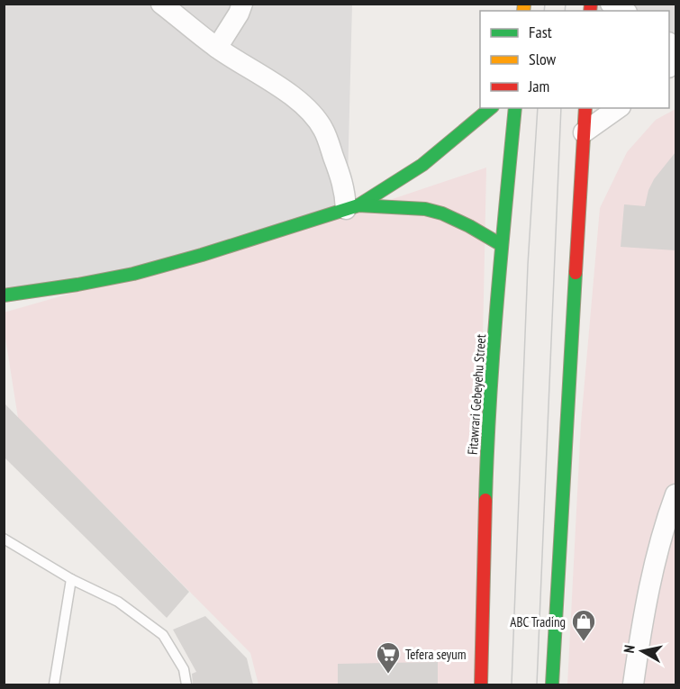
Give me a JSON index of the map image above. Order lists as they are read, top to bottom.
{
  "streets": {
    "main road": ["Fitawrari Gebeyehu Street"]
  },
  "places": {
    "shop": ["ABC Trading"],
    "supermarket": ["Tefera seyum"]
  },
  "legend": ["Fast", "Slow", "Jam"],
  "north": "left"
}
